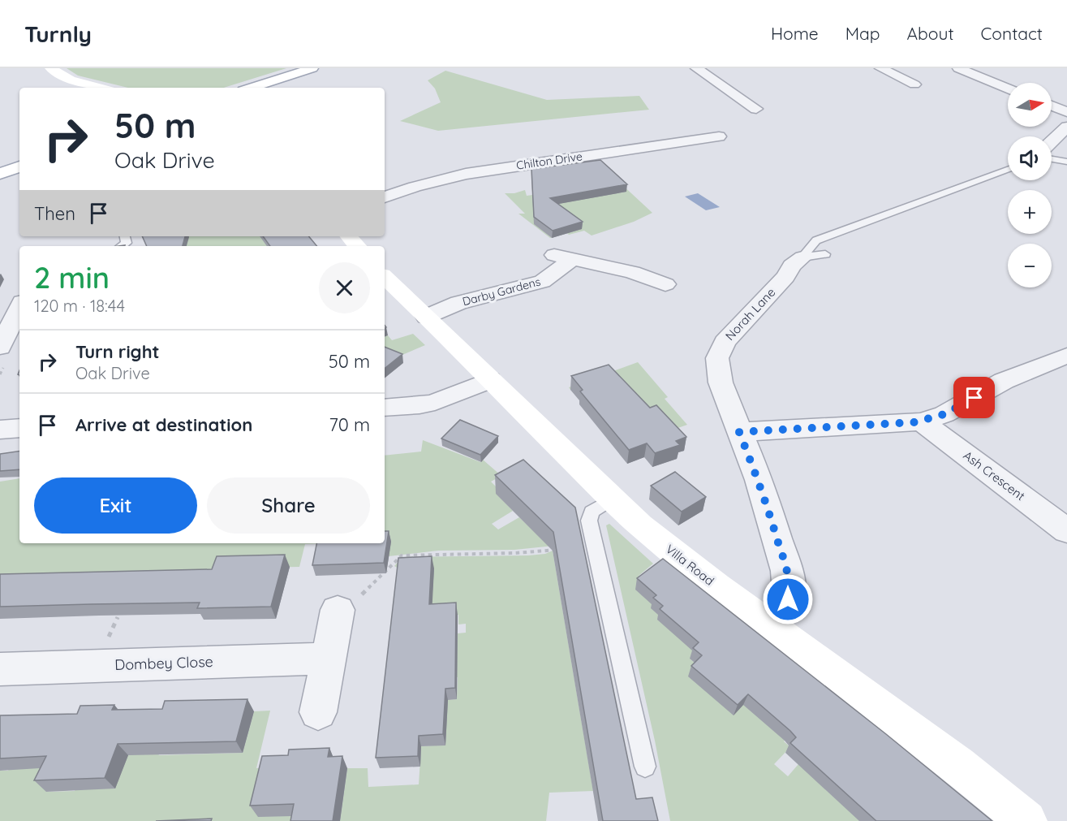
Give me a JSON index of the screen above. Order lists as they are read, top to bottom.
{
  "streets": {
    "street": [
      "Chilton Drive",
      "Darby Gardens",
      "Norah Lane",
      "Ash Crescent",
      "Villa Road",
      "Dombey Close"
    ]
  },
  "crossings": [
    ["Darby Gardens", "Villa Road"],
    ["Norah Lane", "Villa Road"]
  ],
  "north": "right",
  "page": {
    "header": "Turnly",
    "nav": [
      "Home",
      "Map",
      "About",
      "Contact"
    ],
    "map_buttons": ["+", "−"],
    "turn": ["50 m", "Oak Drive"],
    "then": "Then",
    "heading": ["2 min", "120 m · 18:44"],
    "list": [
      {
        "name": "Turn right",
        "note": "Oak Drive",
        "value": "50 m"
      },
      {
        "name": "Arrive at destination",
        "value": "70 m"
      }
    ],
    "buttons": ["Exit", "Share"]
  }
}
